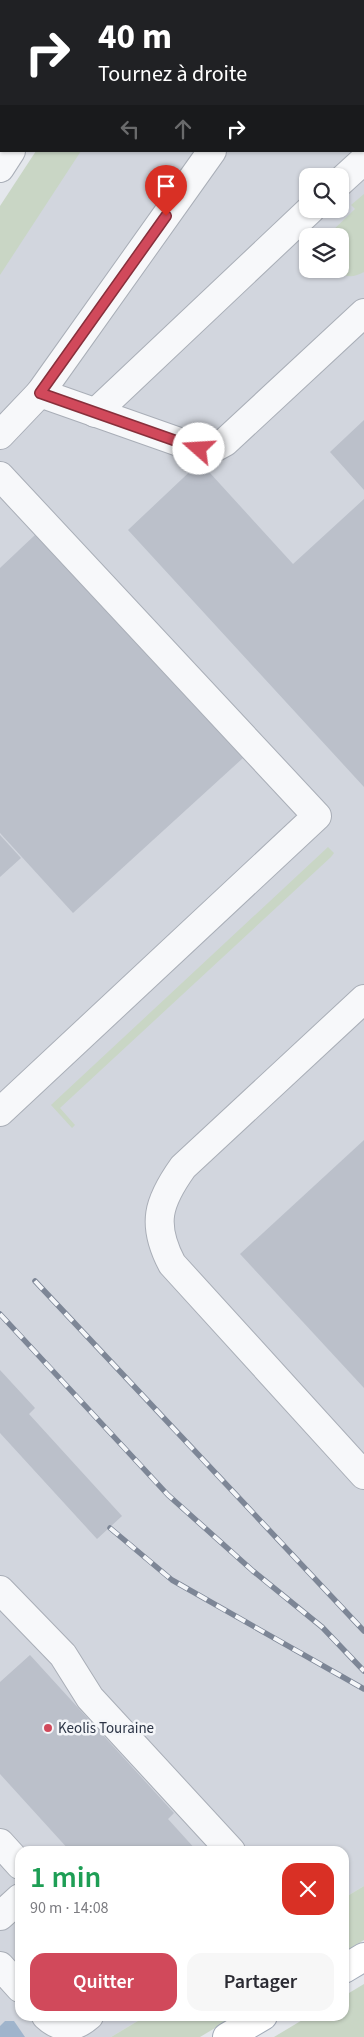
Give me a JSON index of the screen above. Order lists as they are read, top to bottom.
{
  "places": ["Keolis Touraine"],
  "page": {
    "turn": ["40 m", "Tournez à droite"],
    "heading": ["1 min", "90 m · 14:08"],
    "buttons": ["Quitter", "Partager"]
  }
}
